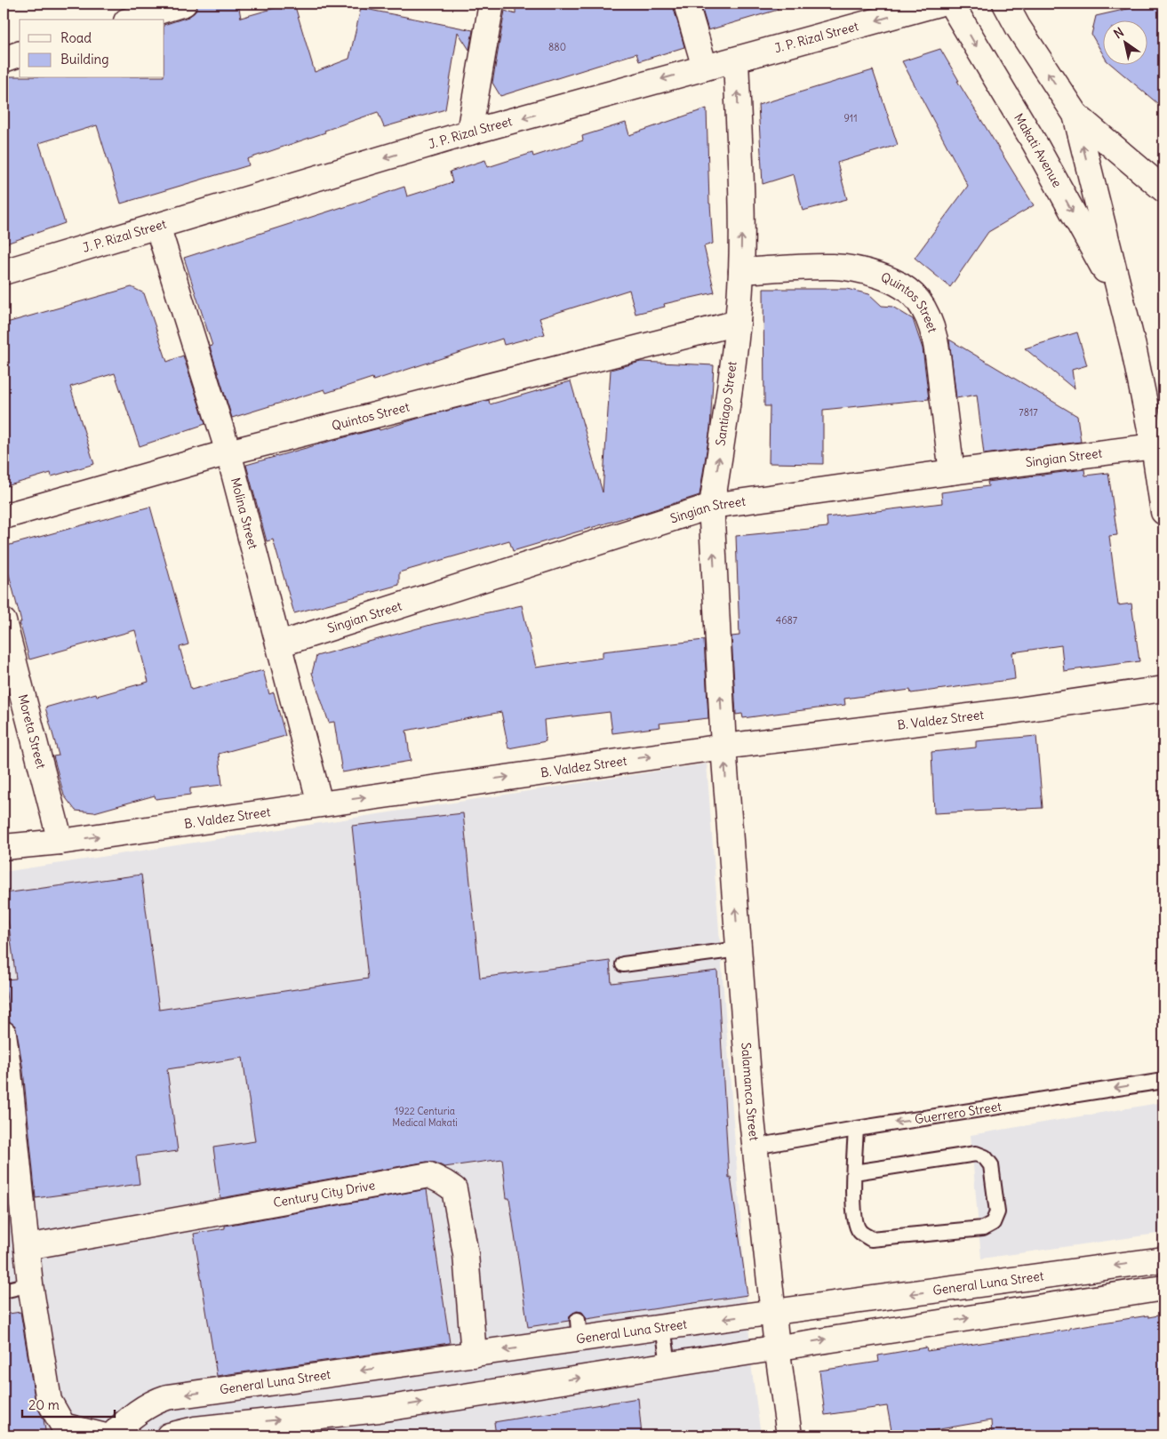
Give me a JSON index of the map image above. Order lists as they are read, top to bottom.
{
  "streets": {
    "street": [
      "J. P. Rizal Street",
      "Makati Avenue",
      "Quintos Street",
      "Santiago Street",
      "Singian Street",
      "Molina Street",
      "B. Valdez Street",
      "Moreta Street",
      "Salamanca Street",
      "Century City Drive",
      "General Luna Street"
    ],
    "lane": ["Guerrero Street"]
  },
  "crossings": [
    ["J. P. Rizal Street", "Santiago Street"],
    ["J. P. Rizal Street", "Molina Street"],
    ["Makati Avenue", "Singian Street"],
    ["Quintos Street", "Santiago Street"],
    ["Quintos Street", "Singian Street"],
    ["Quintos Street", "Molina Street"],
    ["Santiago Street", "Singian Street"],
    ["Santiago Street", "B. Valdez Street"],
    ["Santiago Street", "Salamanca Street"],
    ["Singian Street", "Molina Street"],
    ["Molina Street", "B. Valdez Street"],
    ["B. Valdez Street", "Moreta Street"],
    ["B. Valdez Street", "Salamanca Street"],
    ["Salamanca Street", "Guerrero Street"],
    ["Salamanca Street", "General Luna Street"],
    ["Century City Drive", "General Luna Street"]
  ],
  "one_way": [
    "J. P. Rizal Street",
    "Santiago Street",
    "B. Valdez Street",
    "Guerrero Street"
  ],
  "house_numbers": [
    "880",
    "911",
    "7817",
    "4687",
    "1922 Centuria Medical Makati"
  ],
  "legend": ["Road", "Building"],
  "scale_bar": "20 m",
  "north": "top left"
}
